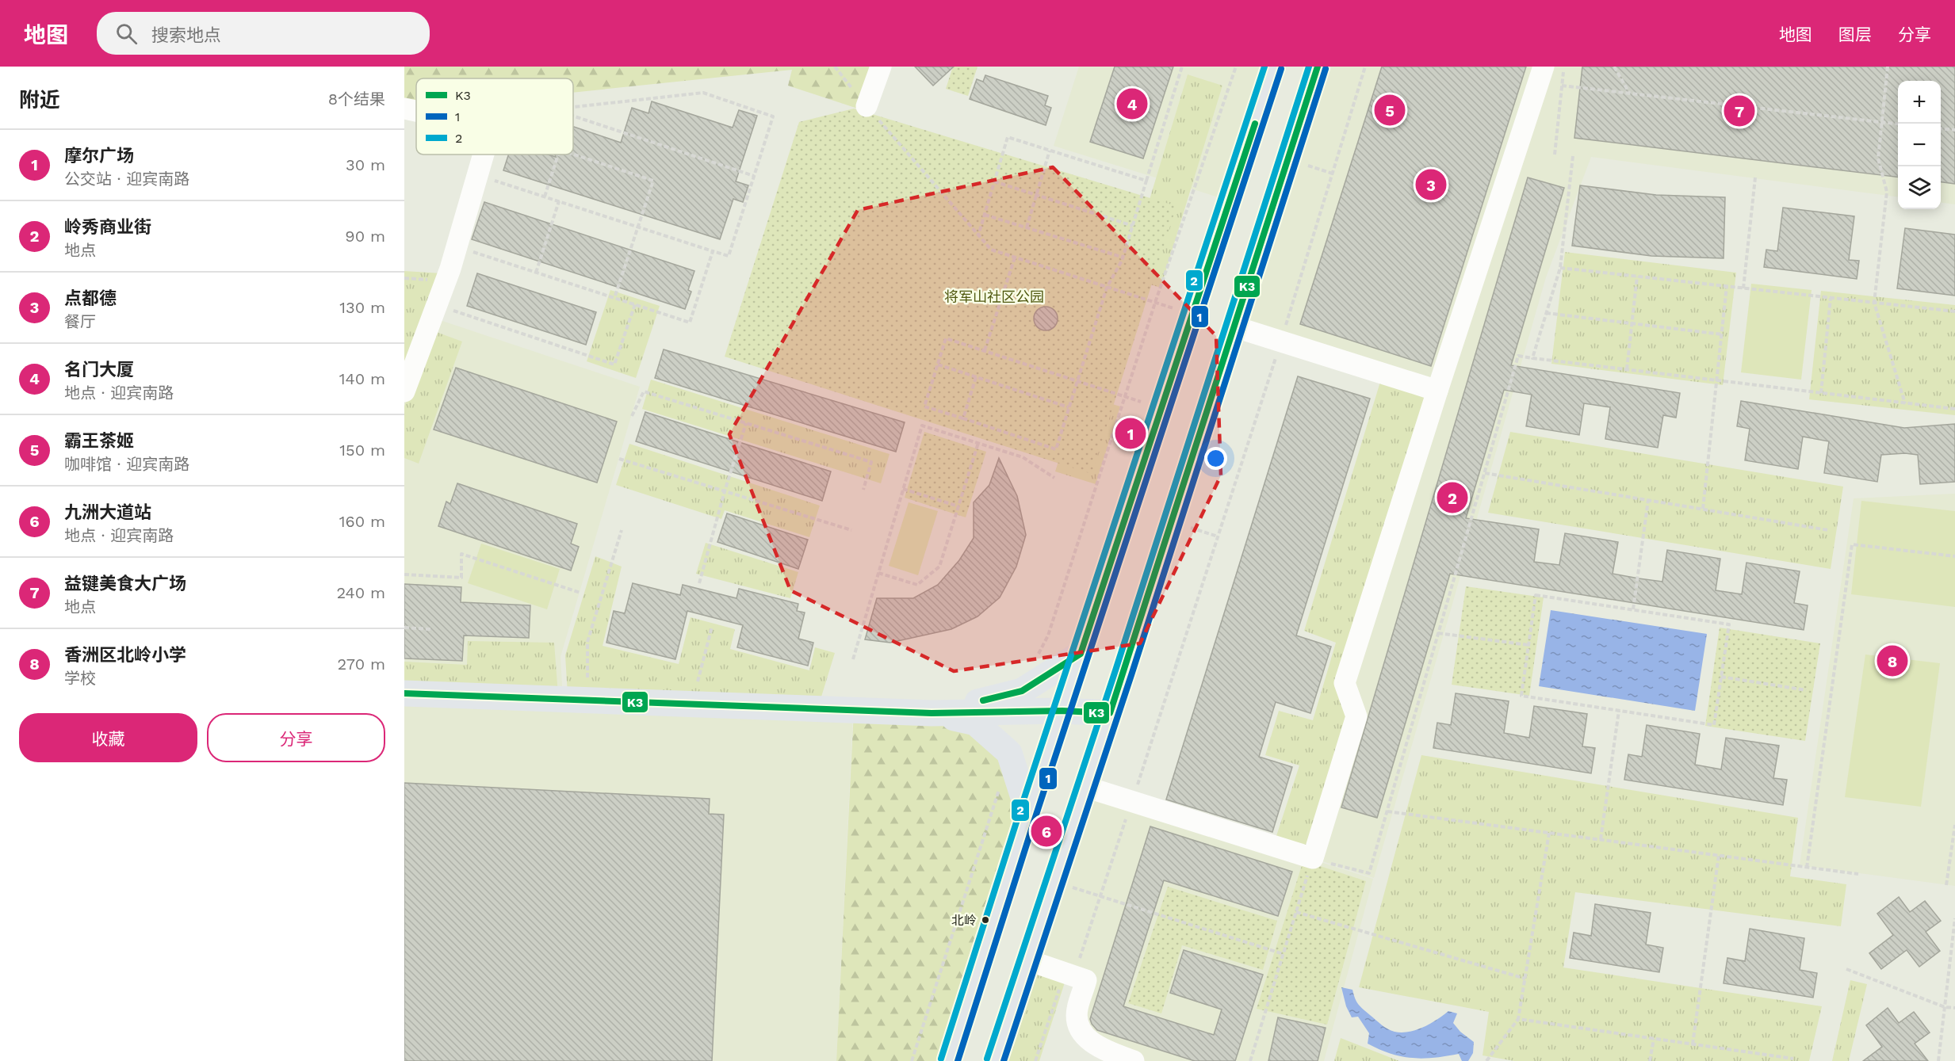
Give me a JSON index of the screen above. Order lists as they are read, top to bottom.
{
  "parks": ["将军山社区公园"],
  "places": ["北岭"],
  "lines": ["transit line K3", "transit line 2", "transit line 1"],
  "legend": ["K3", "1", "2"],
  "page": {
    "header": "地图",
    "search": "搜索地点",
    "nav": ["地图", "图层", "分享"],
    "heading": ["附近", "8个结果"],
    "map_buttons": ["+", "−"],
    "pins": [
      "4",
      "5",
      "7",
      "3",
      "1",
      "2",
      "8",
      "6"
    ],
    "list": [
      {
        "mark": "1",
        "name": "摩尔广场",
        "note": "公交站 · 迎宾南路",
        "value": "30 m"
      },
      {
        "mark": "2",
        "name": "岭秀商业街",
        "note": "地点",
        "value": "90 m"
      },
      {
        "mark": "3",
        "name": "点都德",
        "note": "餐厅",
        "value": "130 m"
      },
      {
        "mark": "4",
        "name": "名门大厦",
        "note": "地点 · 迎宾南路",
        "value": "140 m"
      },
      {
        "mark": "5",
        "name": "霸王茶姬",
        "note": "咖啡馆 · 迎宾南路",
        "value": "150 m"
      },
      {
        "mark": "6",
        "name": "九洲大道站",
        "note": "地点 · 迎宾南路",
        "value": "160 m"
      },
      {
        "mark": "7",
        "name": "益键美食大广场",
        "note": "地点",
        "value": "240 m"
      },
      {
        "mark": "8",
        "name": "香洲区北岭小学",
        "note": "学校",
        "value": "270 m"
      }
    ],
    "buttons": ["收藏", "分享"]
  }
}
